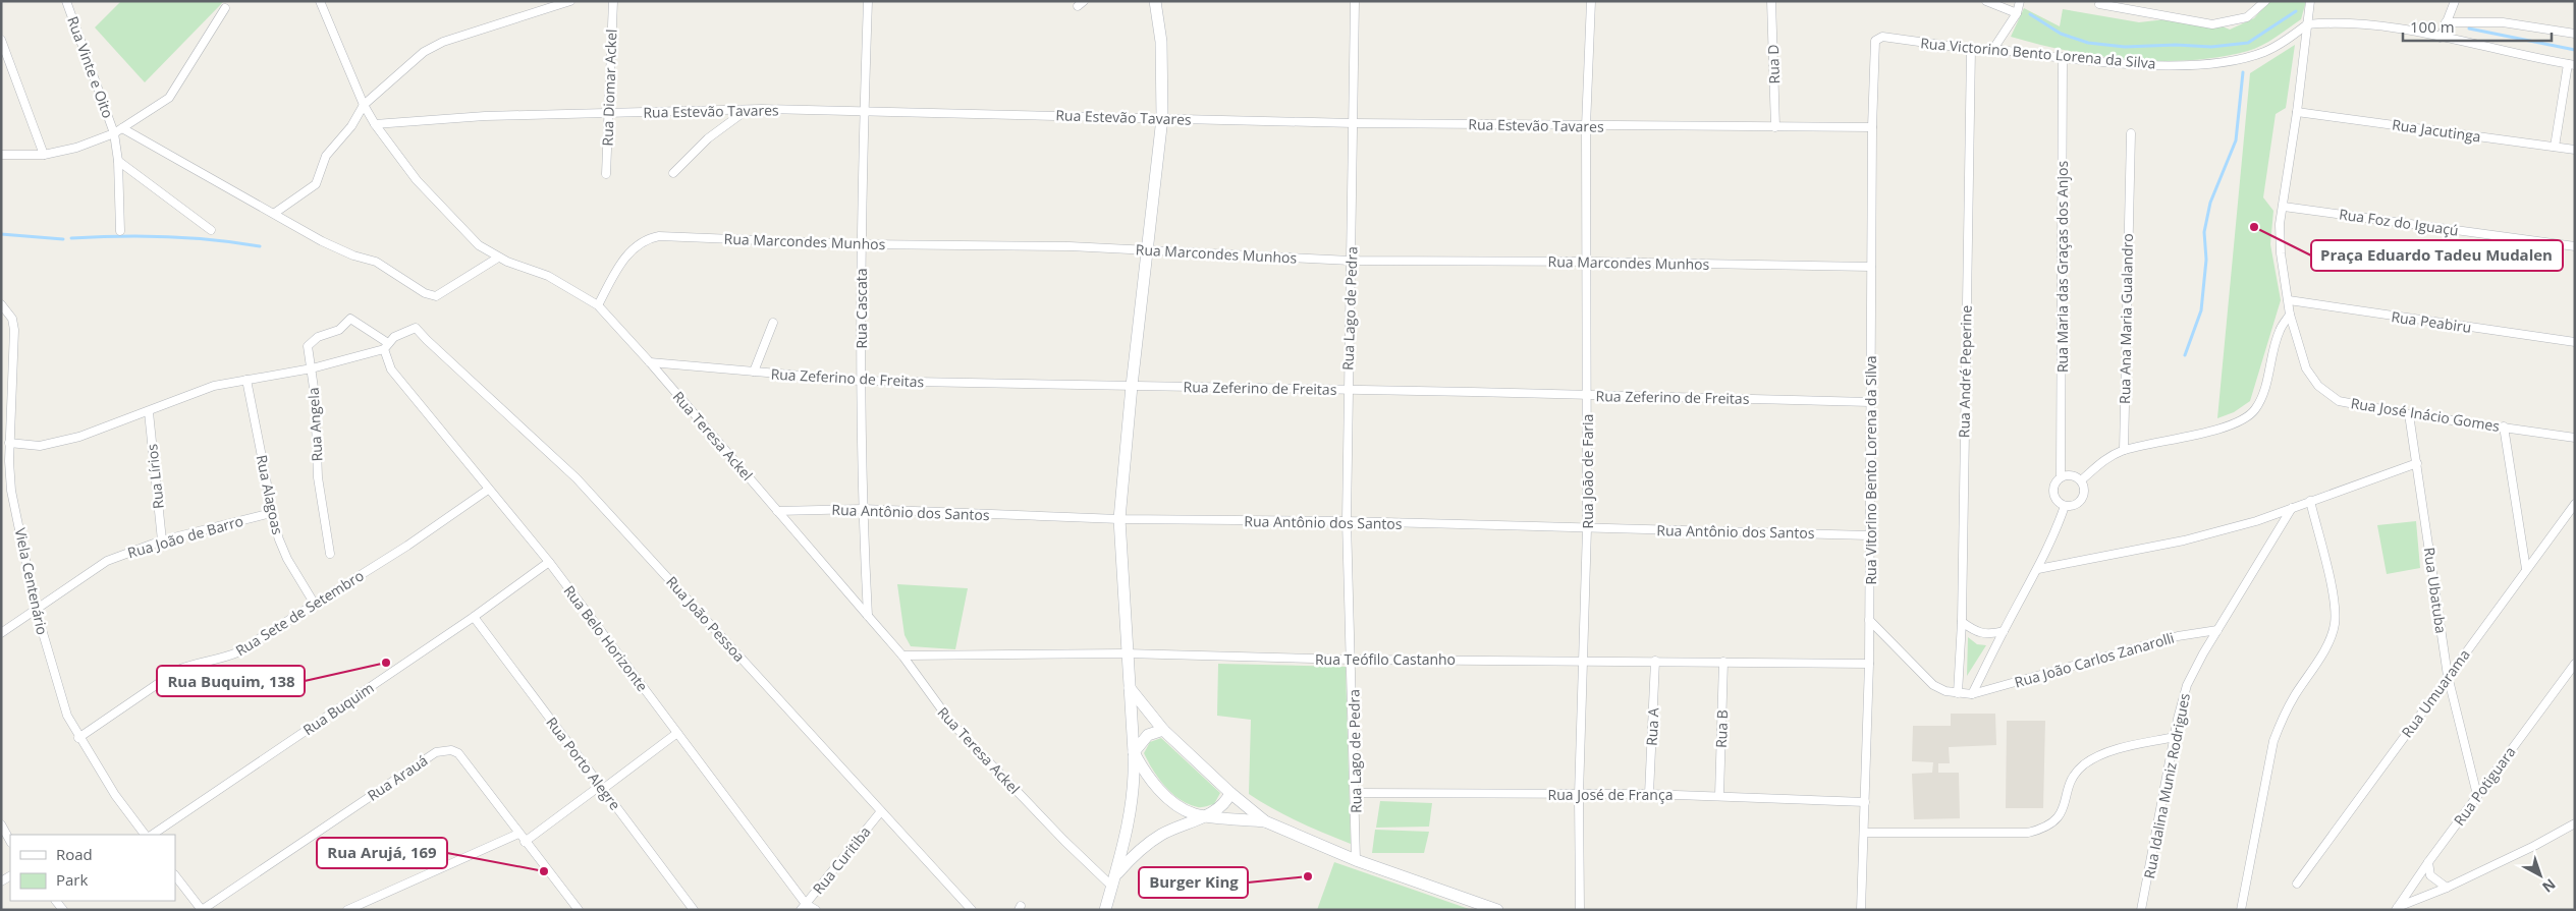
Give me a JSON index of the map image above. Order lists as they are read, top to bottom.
{
  "streets": {
    "street": [
      "Rua Victorino Bento Lorena da Silva",
      "Rua D",
      "Rua Vinte e Oito",
      "Rua Diomar Ackel",
      "Rua Estevão Tavares",
      "Rua Jacutinga",
      "Rua Foz do Iguaçú",
      "Rua Marcondes Munhos",
      "Rua Maria das Graças dos Anjos",
      "Rua Cascata",
      "Rua Lago de Pedra",
      "Rua Ana Maria Gualandro",
      "Rua Peabiru",
      "Rua André Peperine",
      "Rua Zeferino de Freitas",
      "Rua José Inácio Gomes",
      "Rua Angela",
      "Rua Teresa Ackel",
      "Rua Vitorino Bento Lorena da Silva",
      "Rua João de Faria",
      "Rua Lírios",
      "Rua Alagoas",
      "Rua Antônio dos Santos",
      "Rua João de Barro",
      "Viela Centenário",
      "Rua Ubatuba",
      "Rua Sete de Setembro",
      "Rua João Pessoa",
      "Rua Belo Horizonte",
      "Rua Teófilo Castanho",
      "Rua João Carlos Zanarolli",
      "Rua Umuarama",
      "Rua Buquim",
      "Rua A",
      "Rua B",
      "Rua Porto Alegre",
      "Rua Arauá",
      "Rua Idalina Muniz Rodrigues",
      "Rua Potiguara",
      "Rua José de França",
      "Rua Curitiba"
    ]
  },
  "crossings": [
    ["Rua Victorino Bento Lorena da Silva", "Rua Maria das Graças dos Anjos"],
    ["Rua Victorino Bento Lorena da Silva", "Rua André Peperine"],
    ["Rua Victorino Bento Lorena da Silva", "Rua José Inácio Gomes"],
    ["Rua Victorino Bento Lorena da Silva", "Rua Vitorino Bento Lorena da Silva"],
    ["Rua D", "Rua Estevão Tavares"],
    ["Rua Diomar Ackel", "Rua Estevão Tavares"],
    ["Rua Estevão Tavares", "Rua Cascata"],
    ["Rua Estevão Tavares", "Rua Lago de Pedra"],
    ["Rua Estevão Tavares", "Rua Teresa Ackel"],
    ["Rua Estevão Tavares", "Rua Vitorino Bento Lorena da Silva"],
    ["Rua Estevão Tavares", "Rua João de Faria"],
    ["Rua Jacutinga", "Rua José Inácio Gomes"],
    ["Rua Foz do Iguaçú", "Rua José Inácio Gomes"],
    ["Rua Marcondes Munhos", "Rua Cascata"],
    ["Rua Marcondes Munhos", "Rua Lago de Pedra"],
    ["Rua Marcondes Munhos", "Rua Teresa Ackel"],
    ["Rua Marcondes Munhos", "Rua Vitorino Bento Lorena da Silva"],
    ["Rua Marcondes Munhos", "Rua João de Faria"],
    ["Rua Cascata", "Rua Zeferino de Freitas"],
    ["Rua Cascata", "Rua Teresa Ackel"],
    ["Rua Cascata", "Rua Antônio dos Santos"],
    ["Rua Lago de Pedra", "Rua Zeferino de Freitas"],
    ["Rua Lago de Pedra", "Rua Antônio dos Santos"],
    ["Rua Lago de Pedra", "Rua Teófilo Castanho"],
    ["Rua Lago de Pedra", "Rua José de França"],
    ["Rua Peabiru", "Rua José Inácio Gomes"],
    ["Rua André Peperine", "Rua João Carlos Zanarolli"],
    ["Rua Zeferino de Freitas", "Rua Teresa Ackel"],
    ["Rua Zeferino de Freitas", "Rua Vitorino Bento Lorena da Silva"],
    ["Rua Zeferino de Freitas", "Rua João de Faria"],
    ["Rua José Inácio Gomes", "Rua Ubatuba"],
    ["Rua Angela", "Rua João Pessoa"],
    ["Rua Angela", "Rua Belo Horizonte"],
    ["Rua Teresa Ackel", "Rua Antônio dos Santos"],
    ["Rua Teresa Ackel", "Rua Teófilo Castanho"],
    ["Rua Vitorino Bento Lorena da Silva", "Rua Antônio dos Santos"],
    ["Rua Vitorino Bento Lorena da Silva", "Rua Teófilo Castanho"],
    ["Rua Vitorino Bento Lorena da Silva", "Rua João Carlos Zanarolli"],
    ["Rua Vitorino Bento Lorena da Silva", "Rua José de França"],
    ["Rua João de Faria", "Rua Antônio dos Santos"],
    ["Rua João de Faria", "Rua Teófilo Castanho"],
    ["Rua João de Faria", "Rua José de França"],
    ["Rua Lírios", "Rua João de Barro"],
    ["Rua Alagoas", "Rua João de Barro"],
    ["Rua Alagoas", "Rua Sete de Setembro"],
    ["Rua João de Barro", "Viela Centenário"],
    ["Viela Centenário", "Rua Sete de Setembro"],
    ["Rua Ubatuba", "Rua Umuarama"],
    ["Rua Ubatuba", "Rua Potiguara"],
    ["Rua Sete de Setembro", "Rua Belo Horizonte"],
    ["Rua João Pessoa", "Rua Belo Horizonte"],
    ["Rua João Pessoa", "Rua Curitiba"],
    ["Rua Belo Horizonte", "Rua Buquim"],
    ["Rua Belo Horizonte", "Rua Curitiba"],
    ["Rua Teófilo Castanho", "Rua A"],
    ["Rua Teófilo Castanho", "Rua B"],
    ["Rua João Carlos Zanarolli", "Rua Idalina Muniz Rodrigues"],
    ["Rua Buquim", "Rua Porto Alegre"],
    ["Rua A", "Rua José de França"],
    ["Rua B", "Rua José de França"]
  ],
  "places": [
    "Praça Eduardo Tadeu Mudalen",
    "Rua Buquim, 138",
    "Rua Arujá, 169",
    "Burger King"
  ],
  "legend": ["Road", "Park"],
  "scale_bar": "100 m",
  "north": "bottom right"
}
